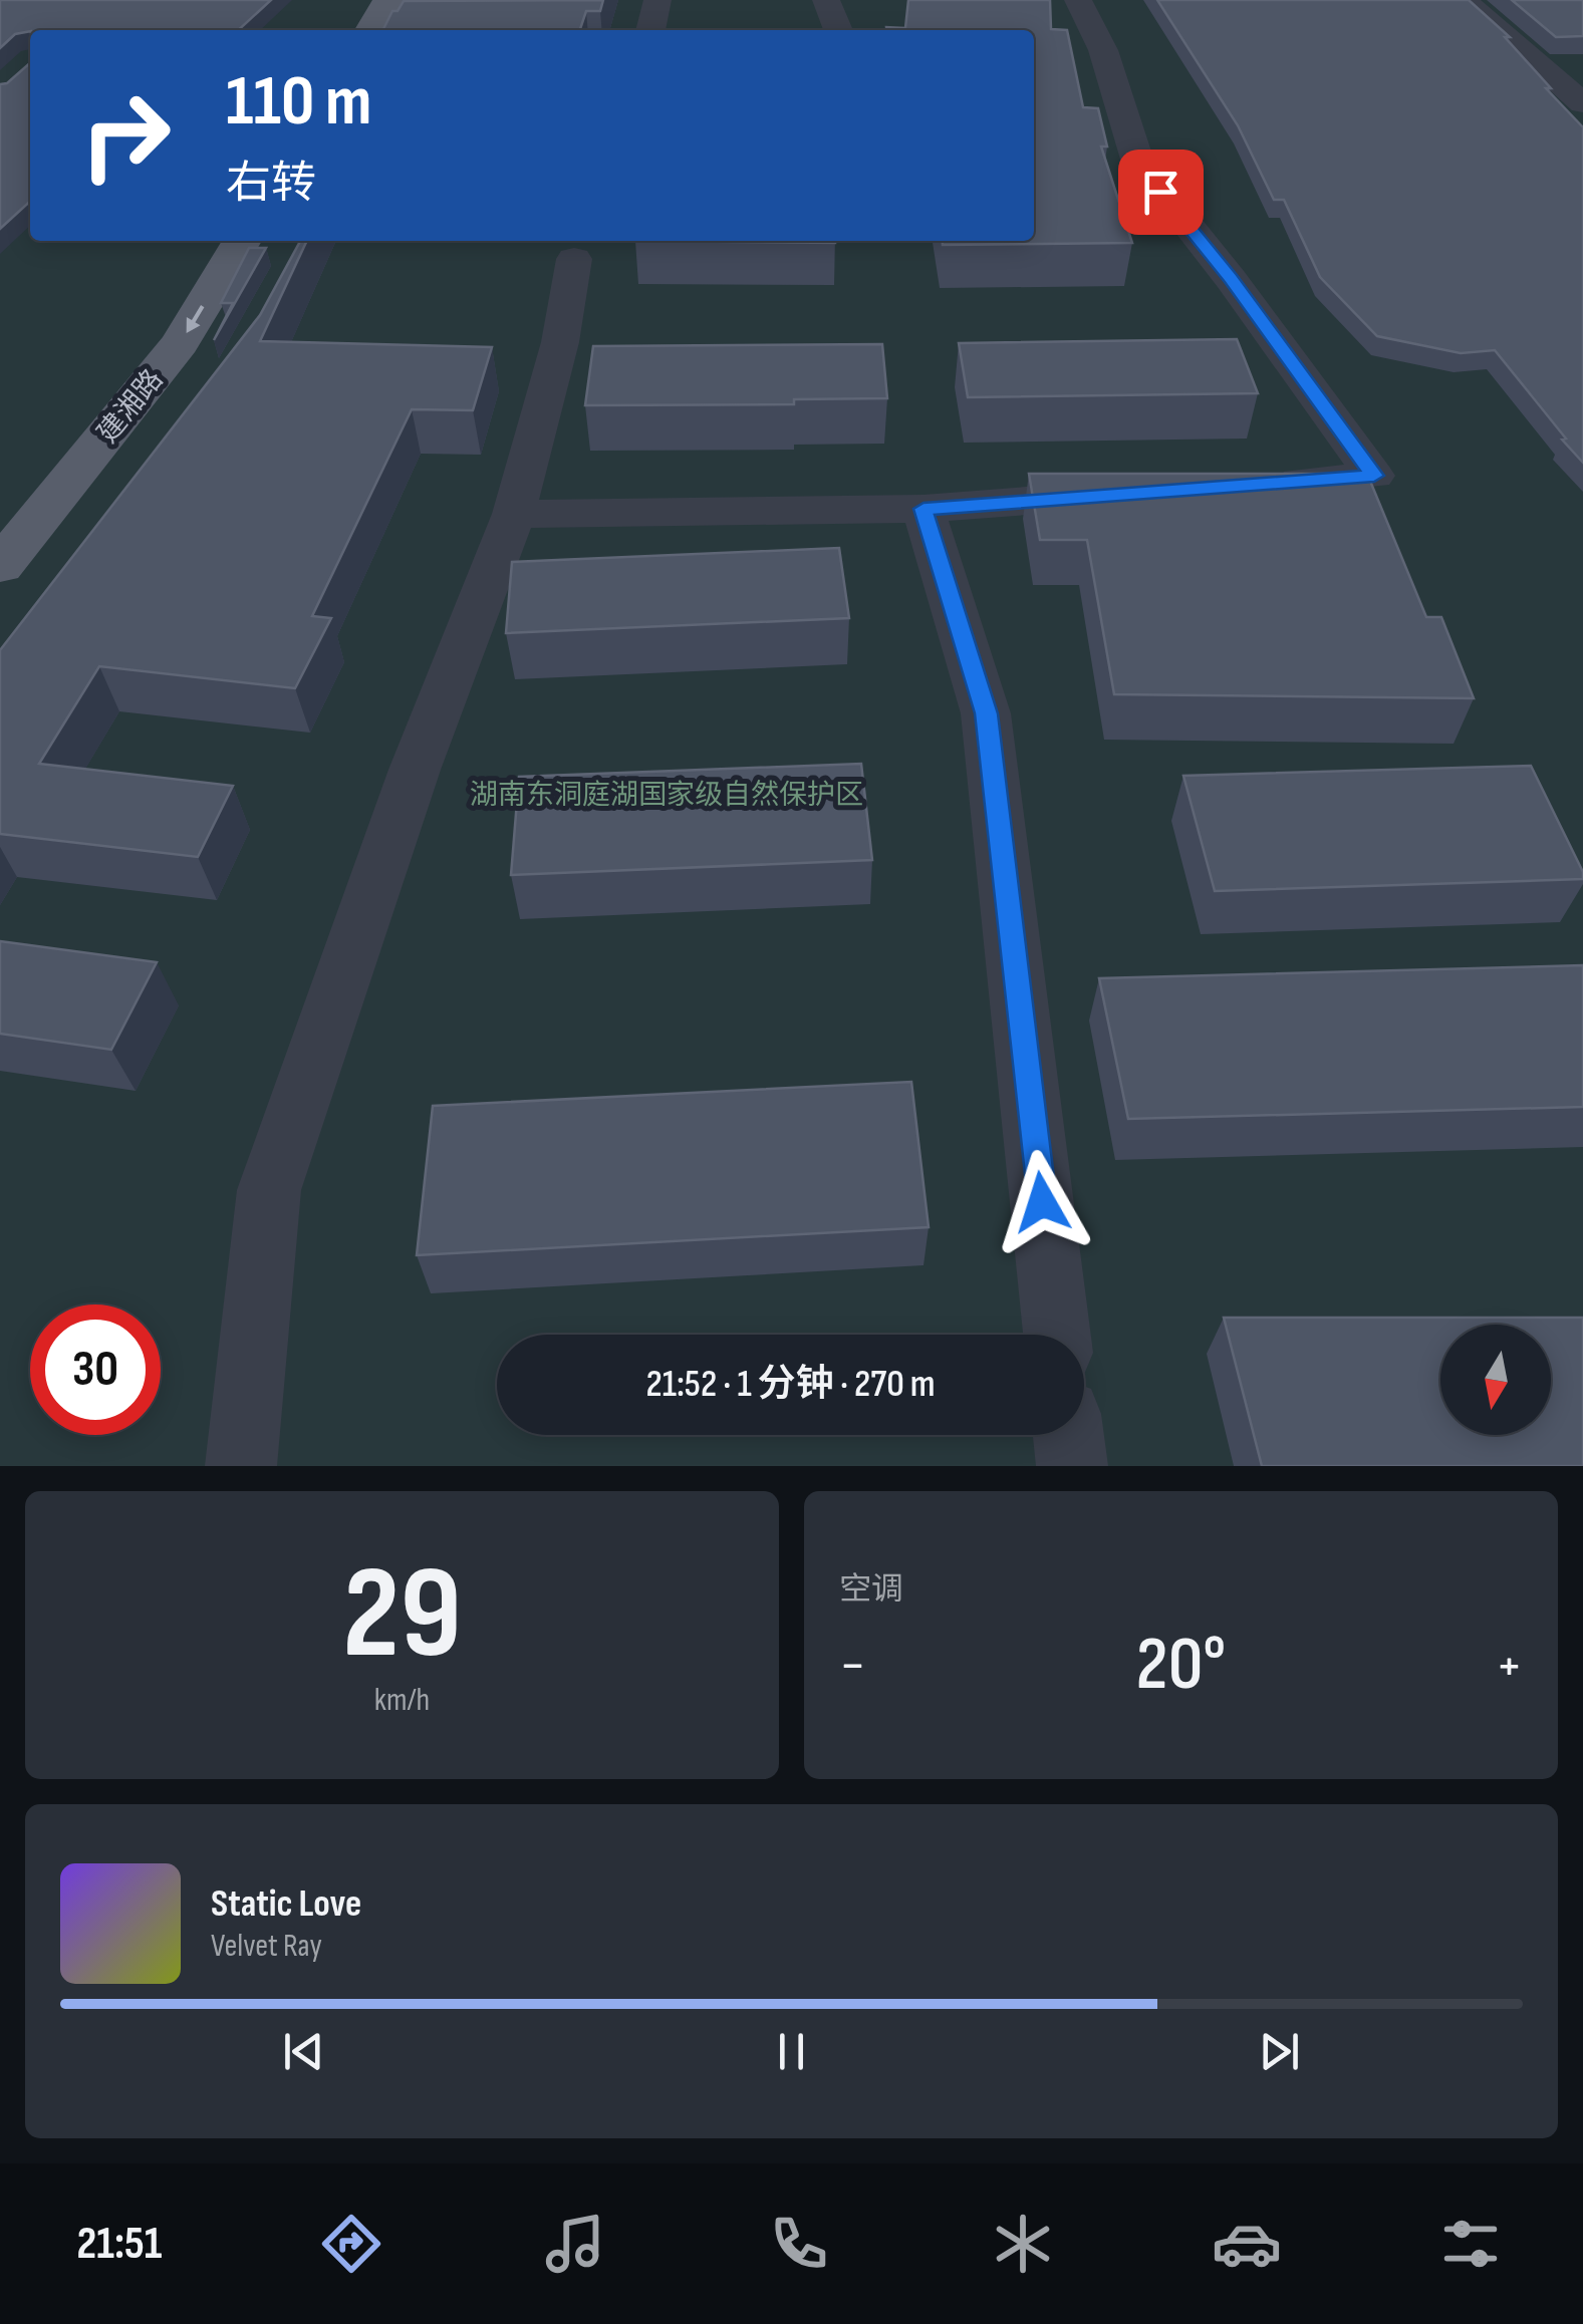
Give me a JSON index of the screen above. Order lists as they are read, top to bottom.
{
  "streets": {
    "main road": ["建湘路"]
  },
  "one_way": ["建湘路"],
  "parks": ["湖南东洞庭湖国家级自然保护区"],
  "north": "bottom",
  "page": {
    "turn": ["110 m", "右转"],
    "limit": "30",
    "trip": "21:52 · 1 分钟 · 270 m",
    "tile": [
      ["29", "km/h"],
      "空调"
    ],
    "heat": ["−", "20°", "+"],
    "song": ["Static Love", "Velvet Ray"],
    "tabs": "21:51"
  }
}
